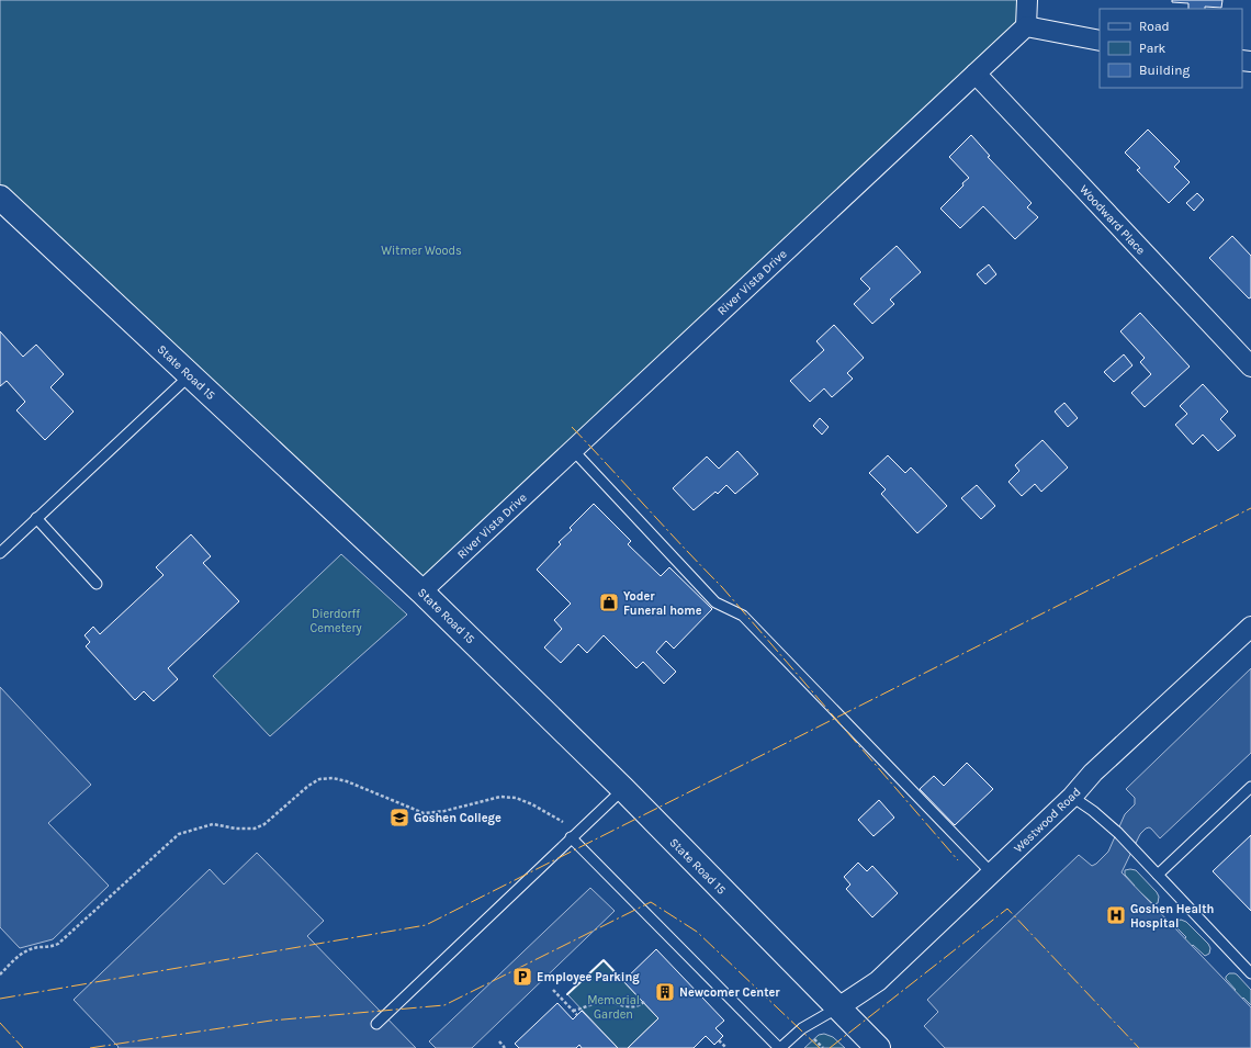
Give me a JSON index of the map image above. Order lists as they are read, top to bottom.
{
  "streets": {
    "main road": ["State Road 15"],
    "street": ["Woodward Place", "River Vista Drive", "Westwood Road"]
  },
  "crossings": [
    ["Woodward Place", "River Vista Drive"],
    ["River Vista Drive", "State Road 15"],
    ["State Road 15", "Westwood Road"]
  ],
  "parks": ["Witmer Woods", "Dierdorff Cemetery", "Memorial Garden"],
  "places": {
    "shop": ["Yoder Funeral home"],
    "school or university": ["Goshen College"],
    "hospital": ["Goshen Health Hospital"],
    "parking": ["Employee Parking"],
    "building": ["Newcomer Center"]
  },
  "legend": ["Road", "Park", "Building"]
}
